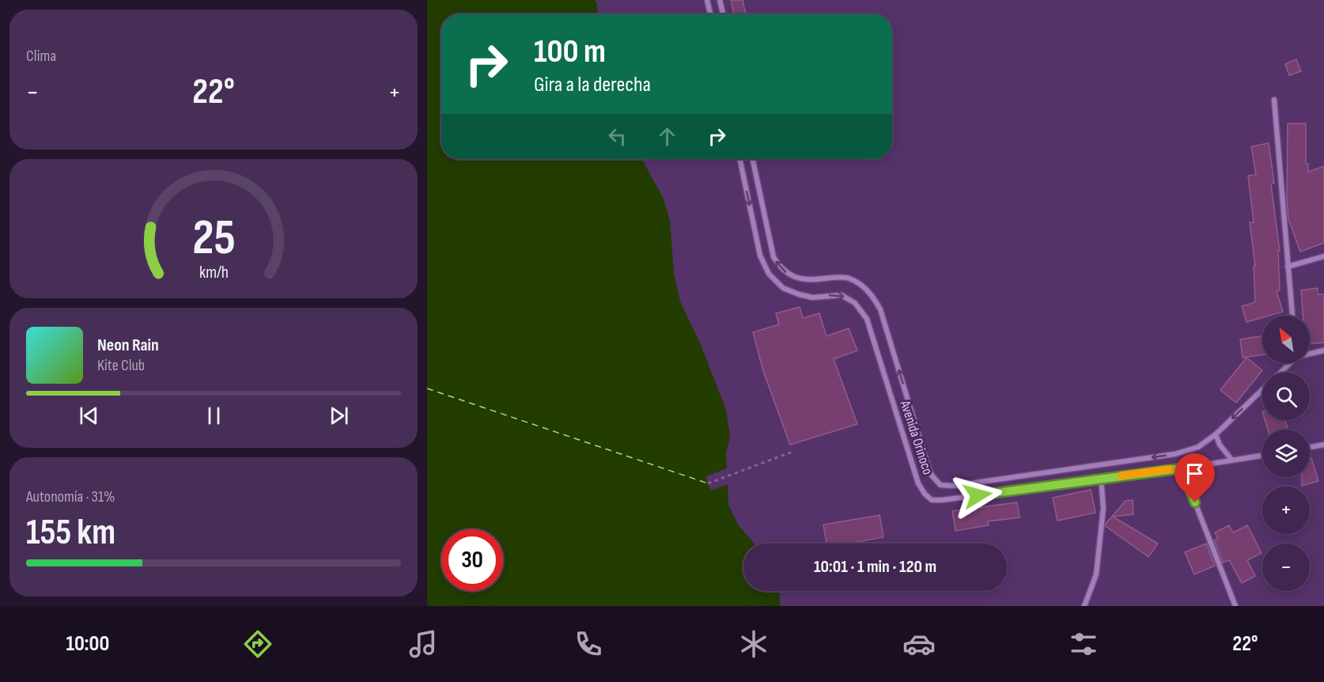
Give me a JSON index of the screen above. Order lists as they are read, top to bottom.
{
  "streets": {
    "street": ["Avenida Orinoco"]
  },
  "north": "top left",
  "page": {
    "tile": [
      "Clima",
      ["Autonomía · 31%", "155 km"]
    ],
    "turn": ["100 m", "Gira a la derecha"],
    "heat": ["−", "22°", "+"],
    "map_buttons": ["+", "−"],
    "song": ["Neon Rain", "Kite Club"],
    "limit": "30",
    "trip": "10:01 · 1 min · 120 m",
    "tabs": ["10:00", "22°"],
    "gauge": ["25", "km/h"]
  }
}
